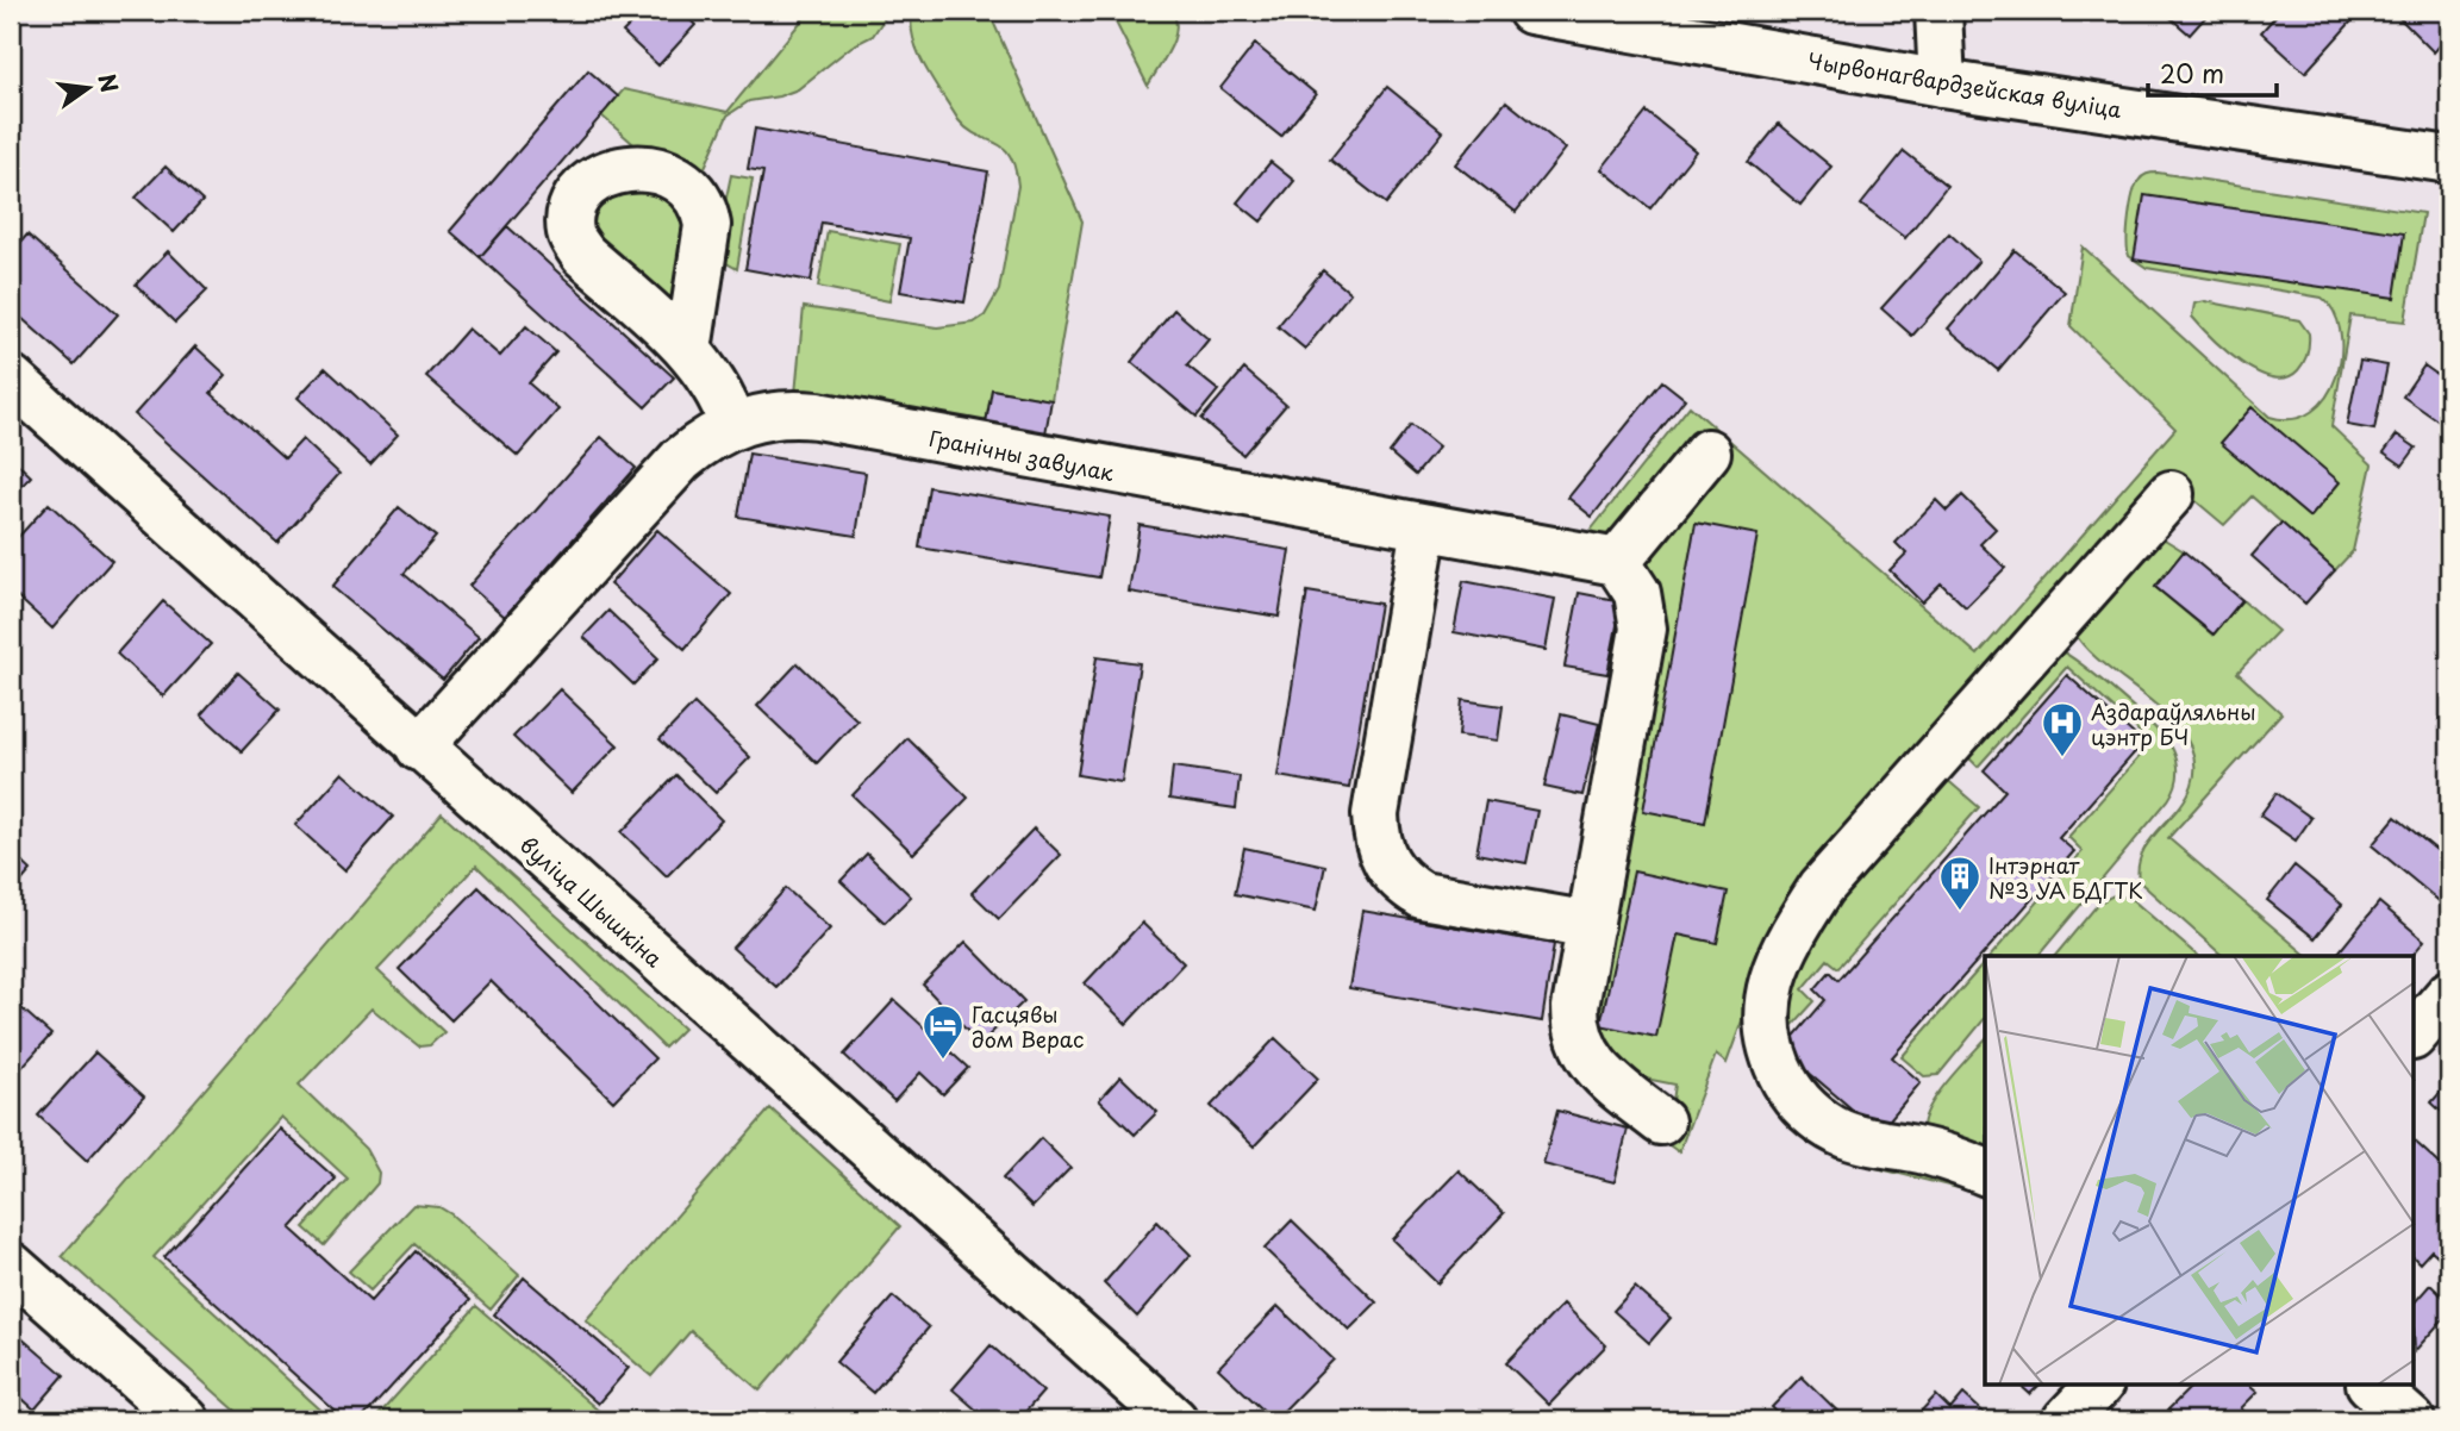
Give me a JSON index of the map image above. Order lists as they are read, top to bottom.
{
  "streets": {
    "street": ["Чырвонагвардзейская вуліца", "Гранічны завулак", "вуліца Шышкіна"]
  },
  "crossings": [
    ["Гранічны завулак", "вуліца Шышкіна"]
  ],
  "places": {
    "hospital": ["Аздараўляльны цэнтр БЧ"],
    "building": ["Інтэрнат №3 УА БДГТК"],
    "hotel": ["Гасцявы дом Верас"]
  },
  "scale_bar": "20 m",
  "north": "right"
}
